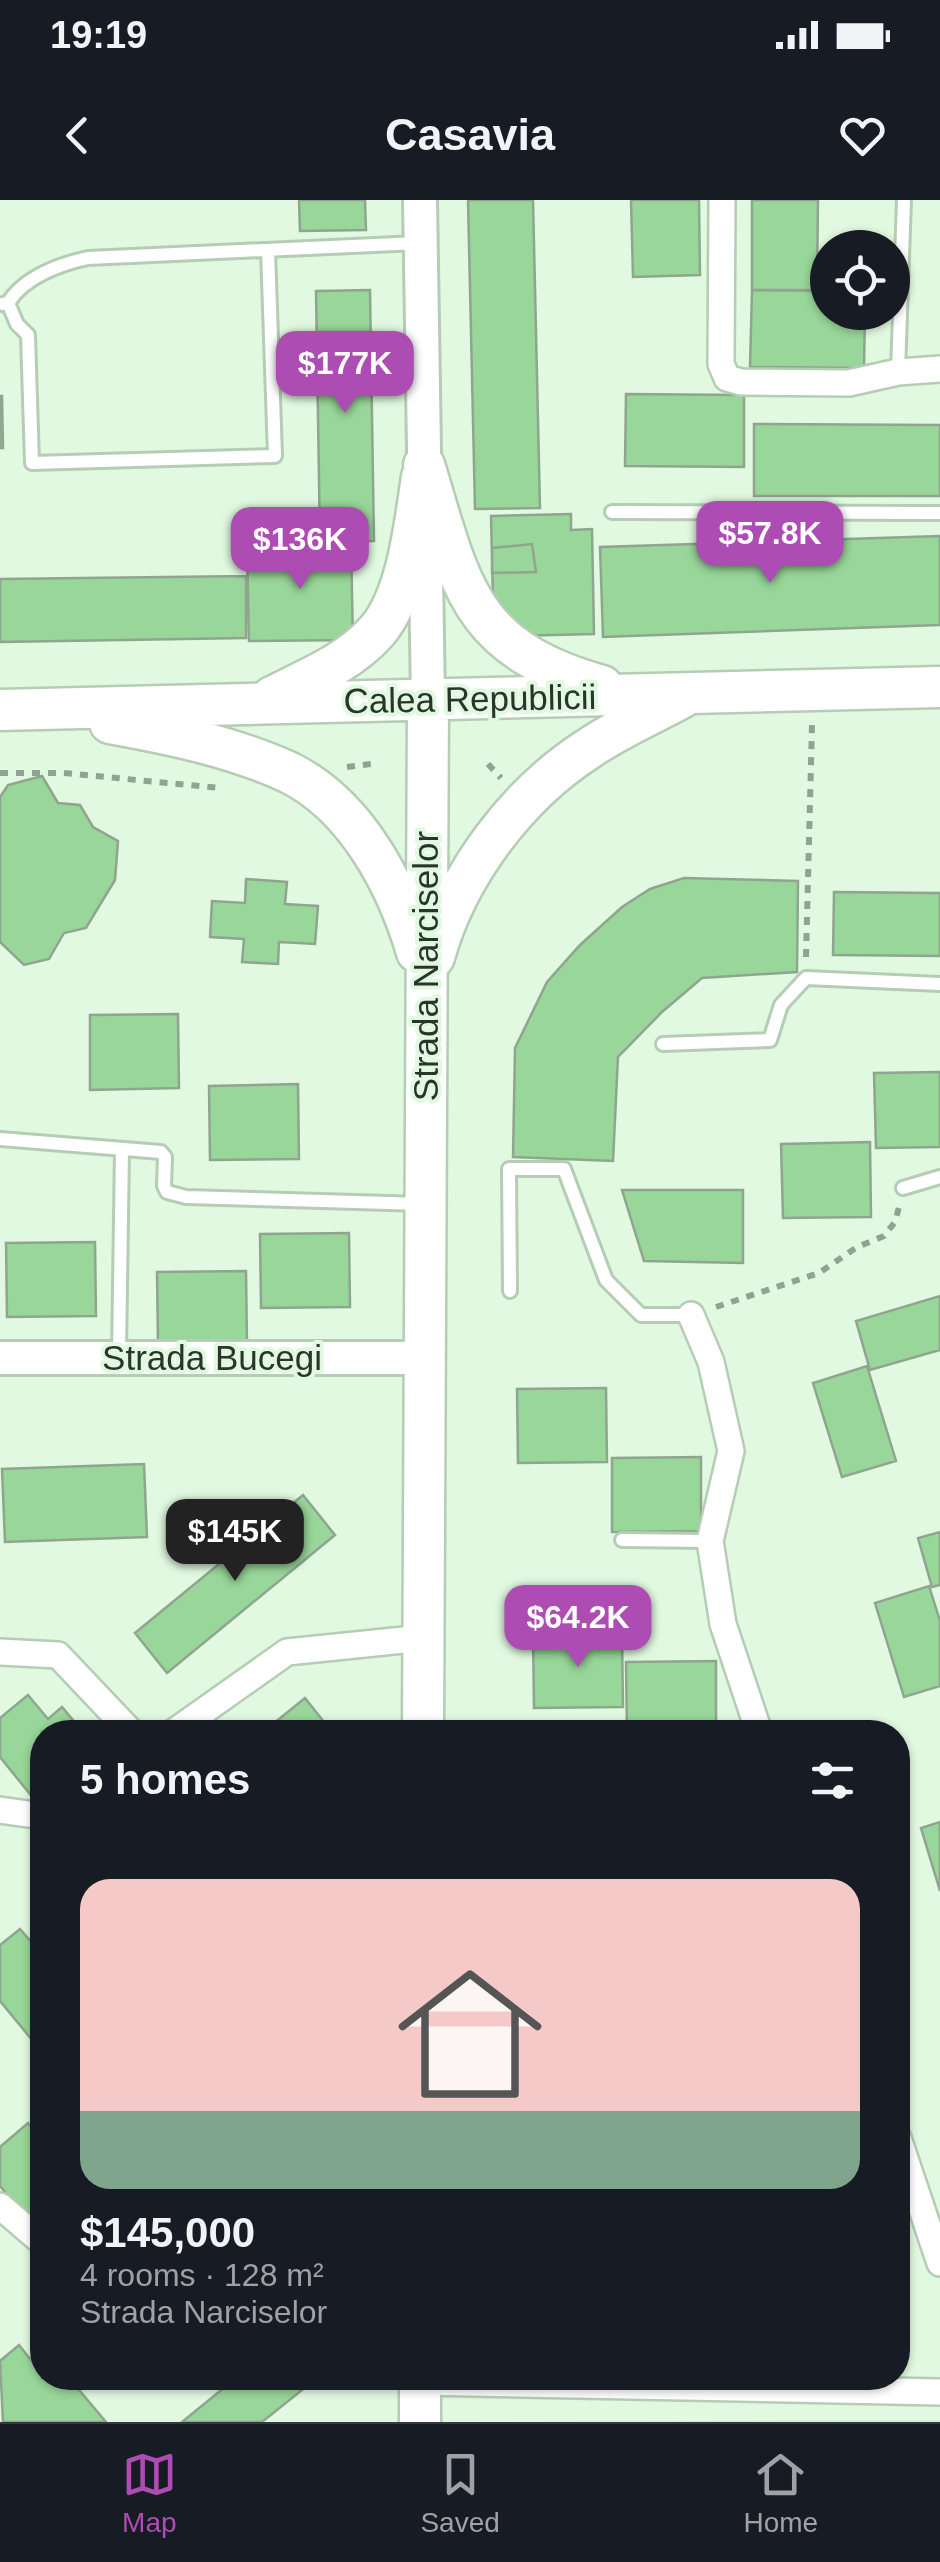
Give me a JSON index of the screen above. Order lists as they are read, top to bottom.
{
  "streets": {
    "main road": ["Calea Republicii", "Strada Narciselor"],
    "street": ["Strada Bucegi"]
  },
  "crossings": [
    ["Calea Republicii", "Strada Narciselor"],
    ["Strada Narciselor", "Strada Bucegi"]
  ],
  "page": {
    "status": "19:19",
    "header": "Casavia",
    "price": [
      "$177K",
      "$57.8K",
      "$136K",
      "$145K",
      "$64.2K"
    ],
    "heading": "5 homes",
    "list": [
      {
        "name": "$145,000",
        "note": "4 rooms · 128 m² · Strada Narciselor"
      }
    ],
    "tabs": ["Map", "Saved", "Home"]
  }
}
